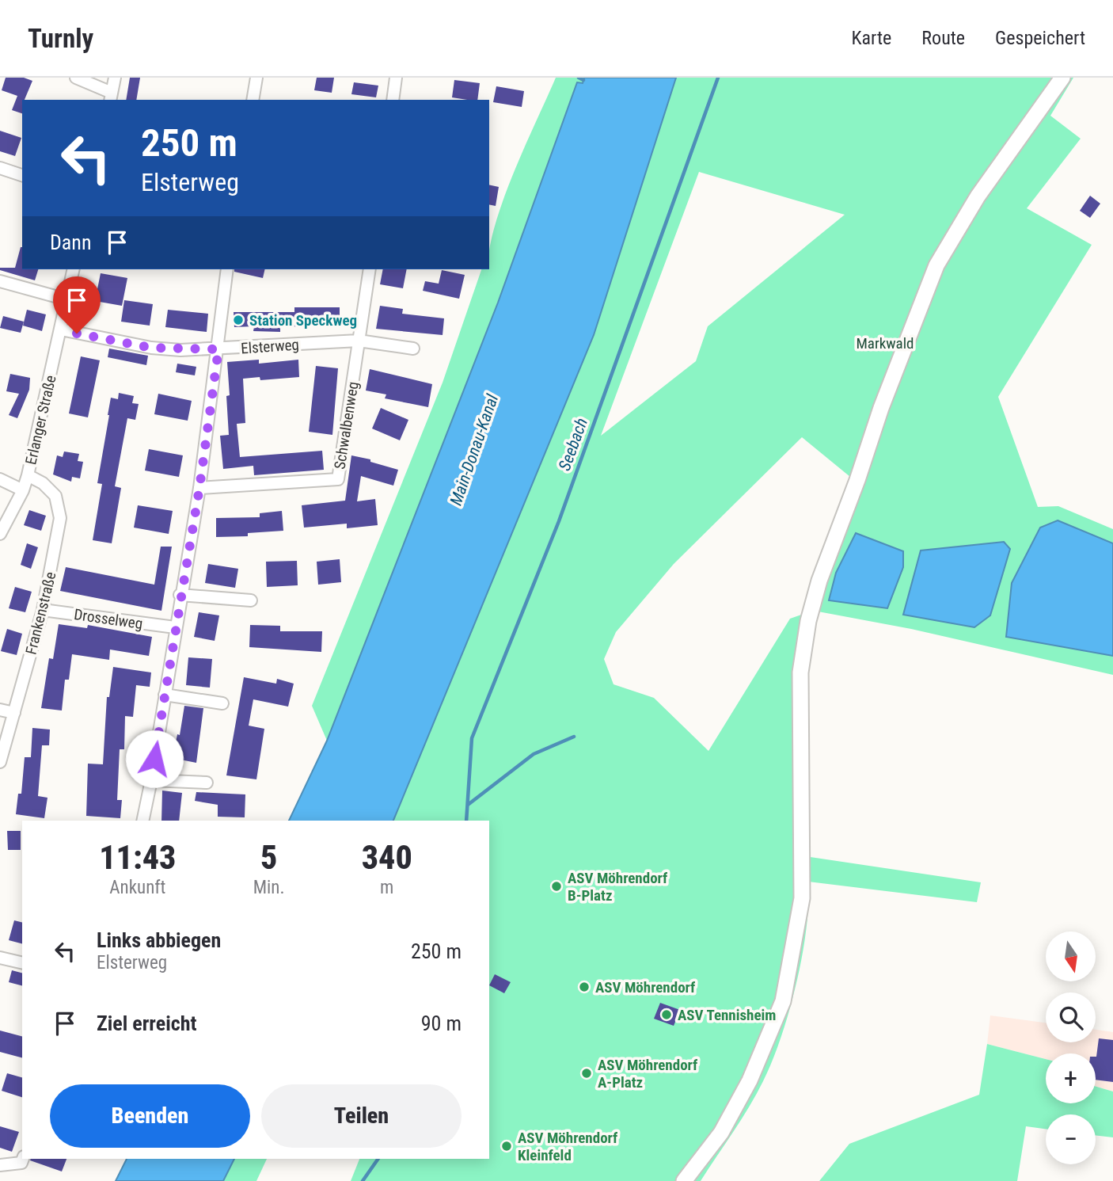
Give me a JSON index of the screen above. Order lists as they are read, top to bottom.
{
  "streets": {
    "street": [
      "Elsterweg",
      "Erlanger Straße",
      "Schwalbenweg",
      "Frankenstraße",
      "Drosselweg"
    ]
  },
  "crossings": [
    ["Elsterweg", "Erlanger Straße"],
    ["Elsterweg", "Schwalbenweg"],
    ["Erlanger Straße", "Frankenstraße"],
    ["Frankenstraße", "Drosselweg"]
  ],
  "water": ["Seebach", "Main-Donau-Kanal"],
  "parks": ["Markwald"],
  "places": [
    "Station Speckweg",
    "ASV Möhrendorf B-Platz",
    "ASV Möhrendorf",
    "ASV Tennisheim",
    "ASV Möhrendorf A-Platz",
    "ASV Möhrendorf Kleinfeld"
  ],
  "north": "bottom",
  "page": {
    "header": "Turnly",
    "nav": ["Karte", "Route", "Gespeichert"],
    "turn": ["250 m", "Elsterweg"],
    "then": "Dann",
    "eta": [
      "11:43",
      "Ankunft",
      "5",
      "Min.",
      "340",
      "m"
    ],
    "list": [
      {
        "name": "Links abbiegen",
        "note": "Elsterweg",
        "value": "250 m"
      },
      {
        "name": "Ziel erreicht",
        "value": "90 m"
      }
    ],
    "map_buttons": ["+", "−"],
    "buttons": ["Beenden", "Teilen"]
  }
}
